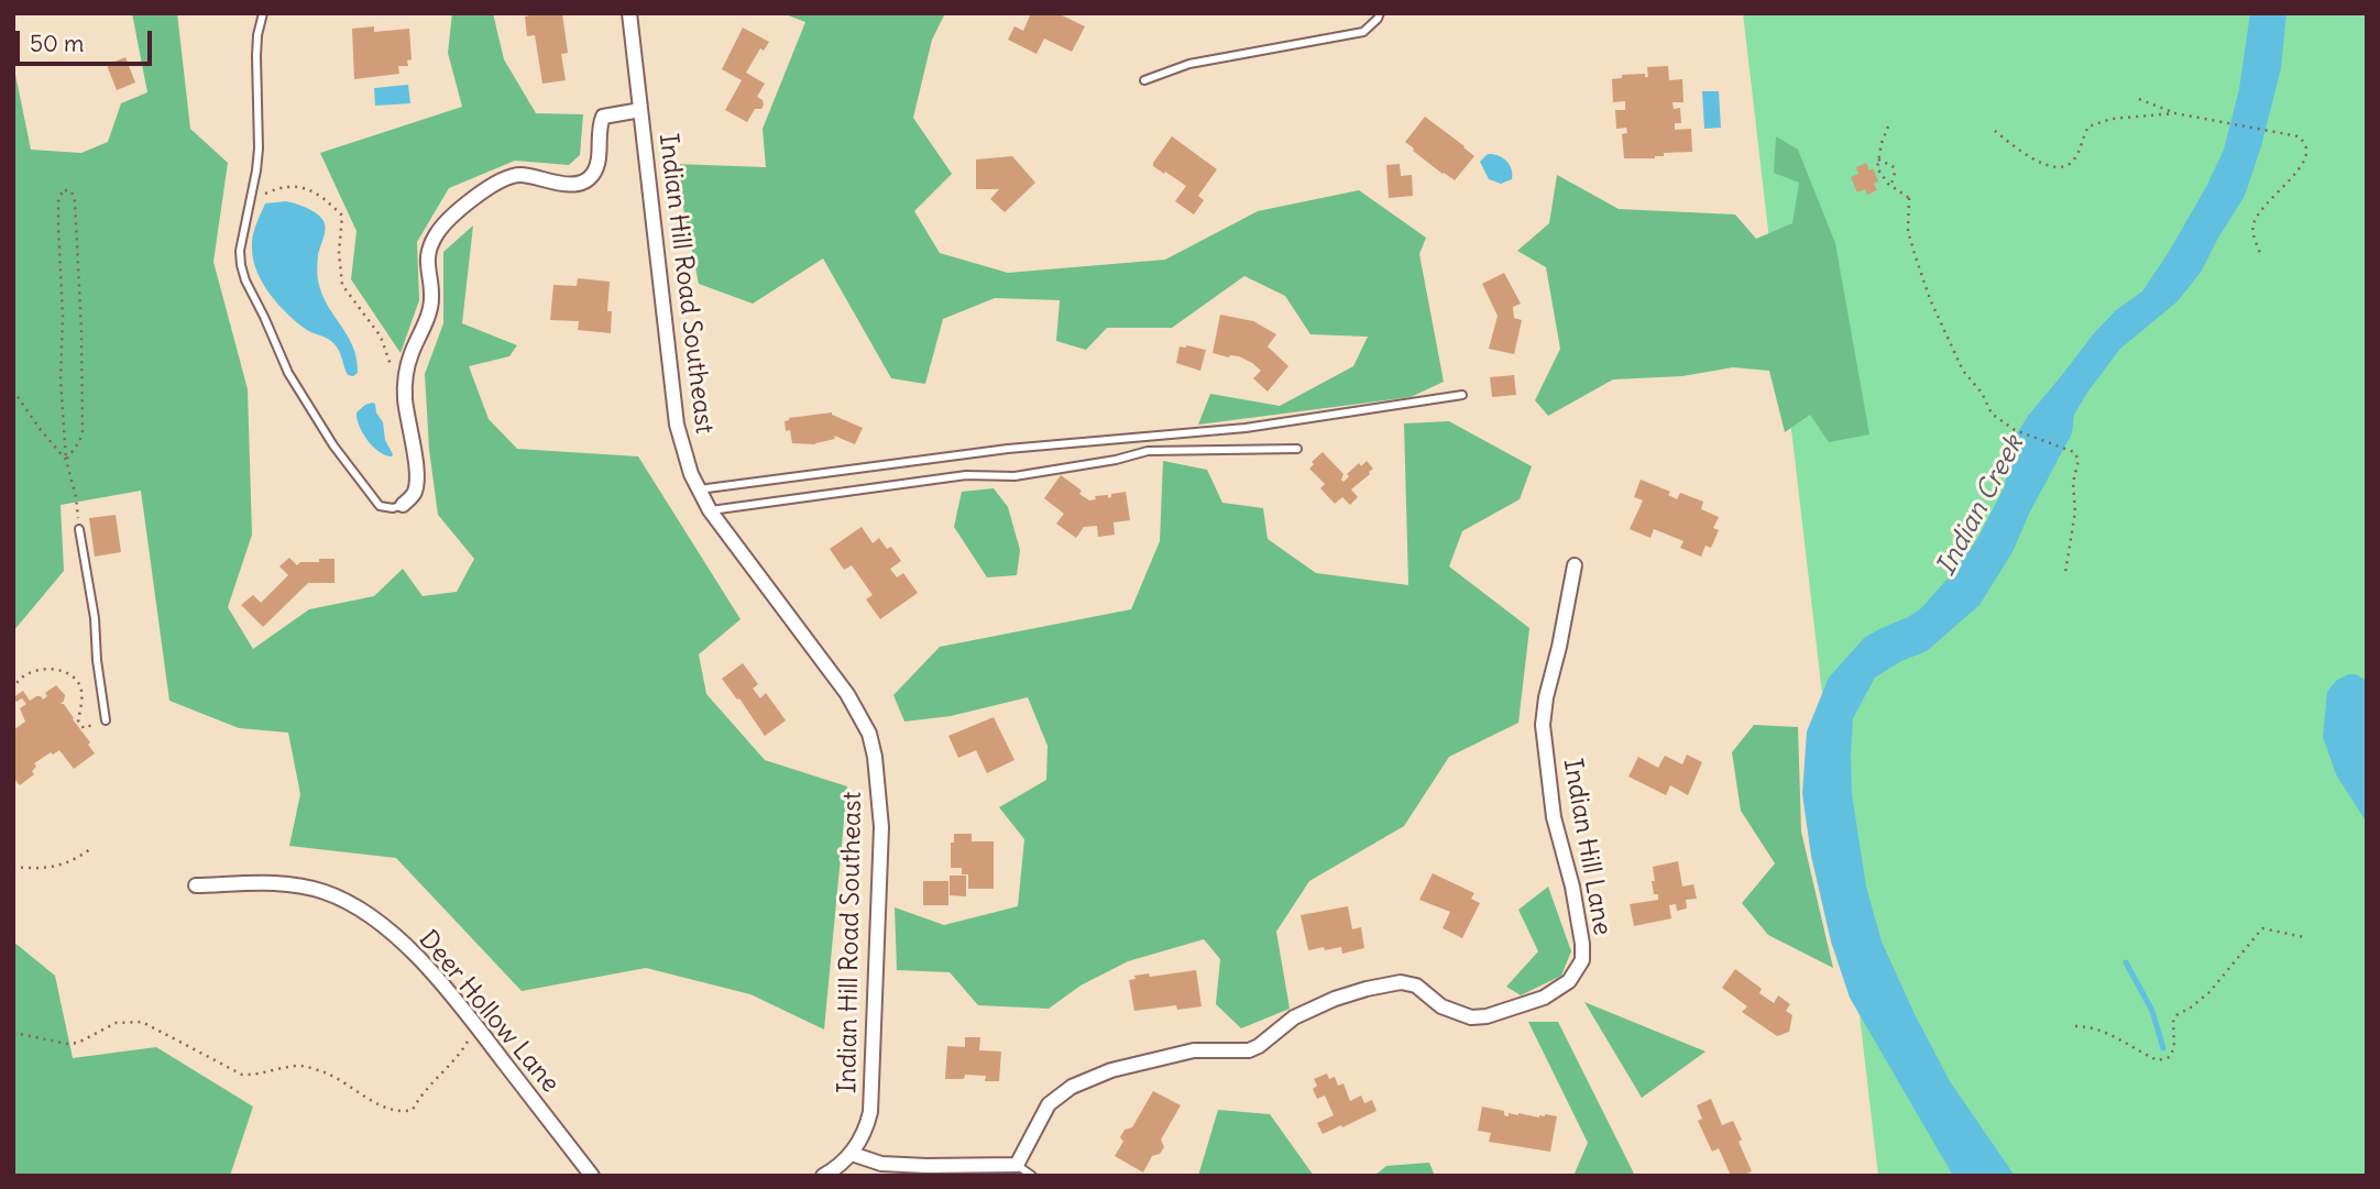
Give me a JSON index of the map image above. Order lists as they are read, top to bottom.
{
  "streets": {
    "street": ["Indian Hill Road Southeast", "Indian Hill Lane", "Deer Hollow Lane"]
  },
  "water": ["Indian Creek"],
  "scale_bar": "50 m"
}
